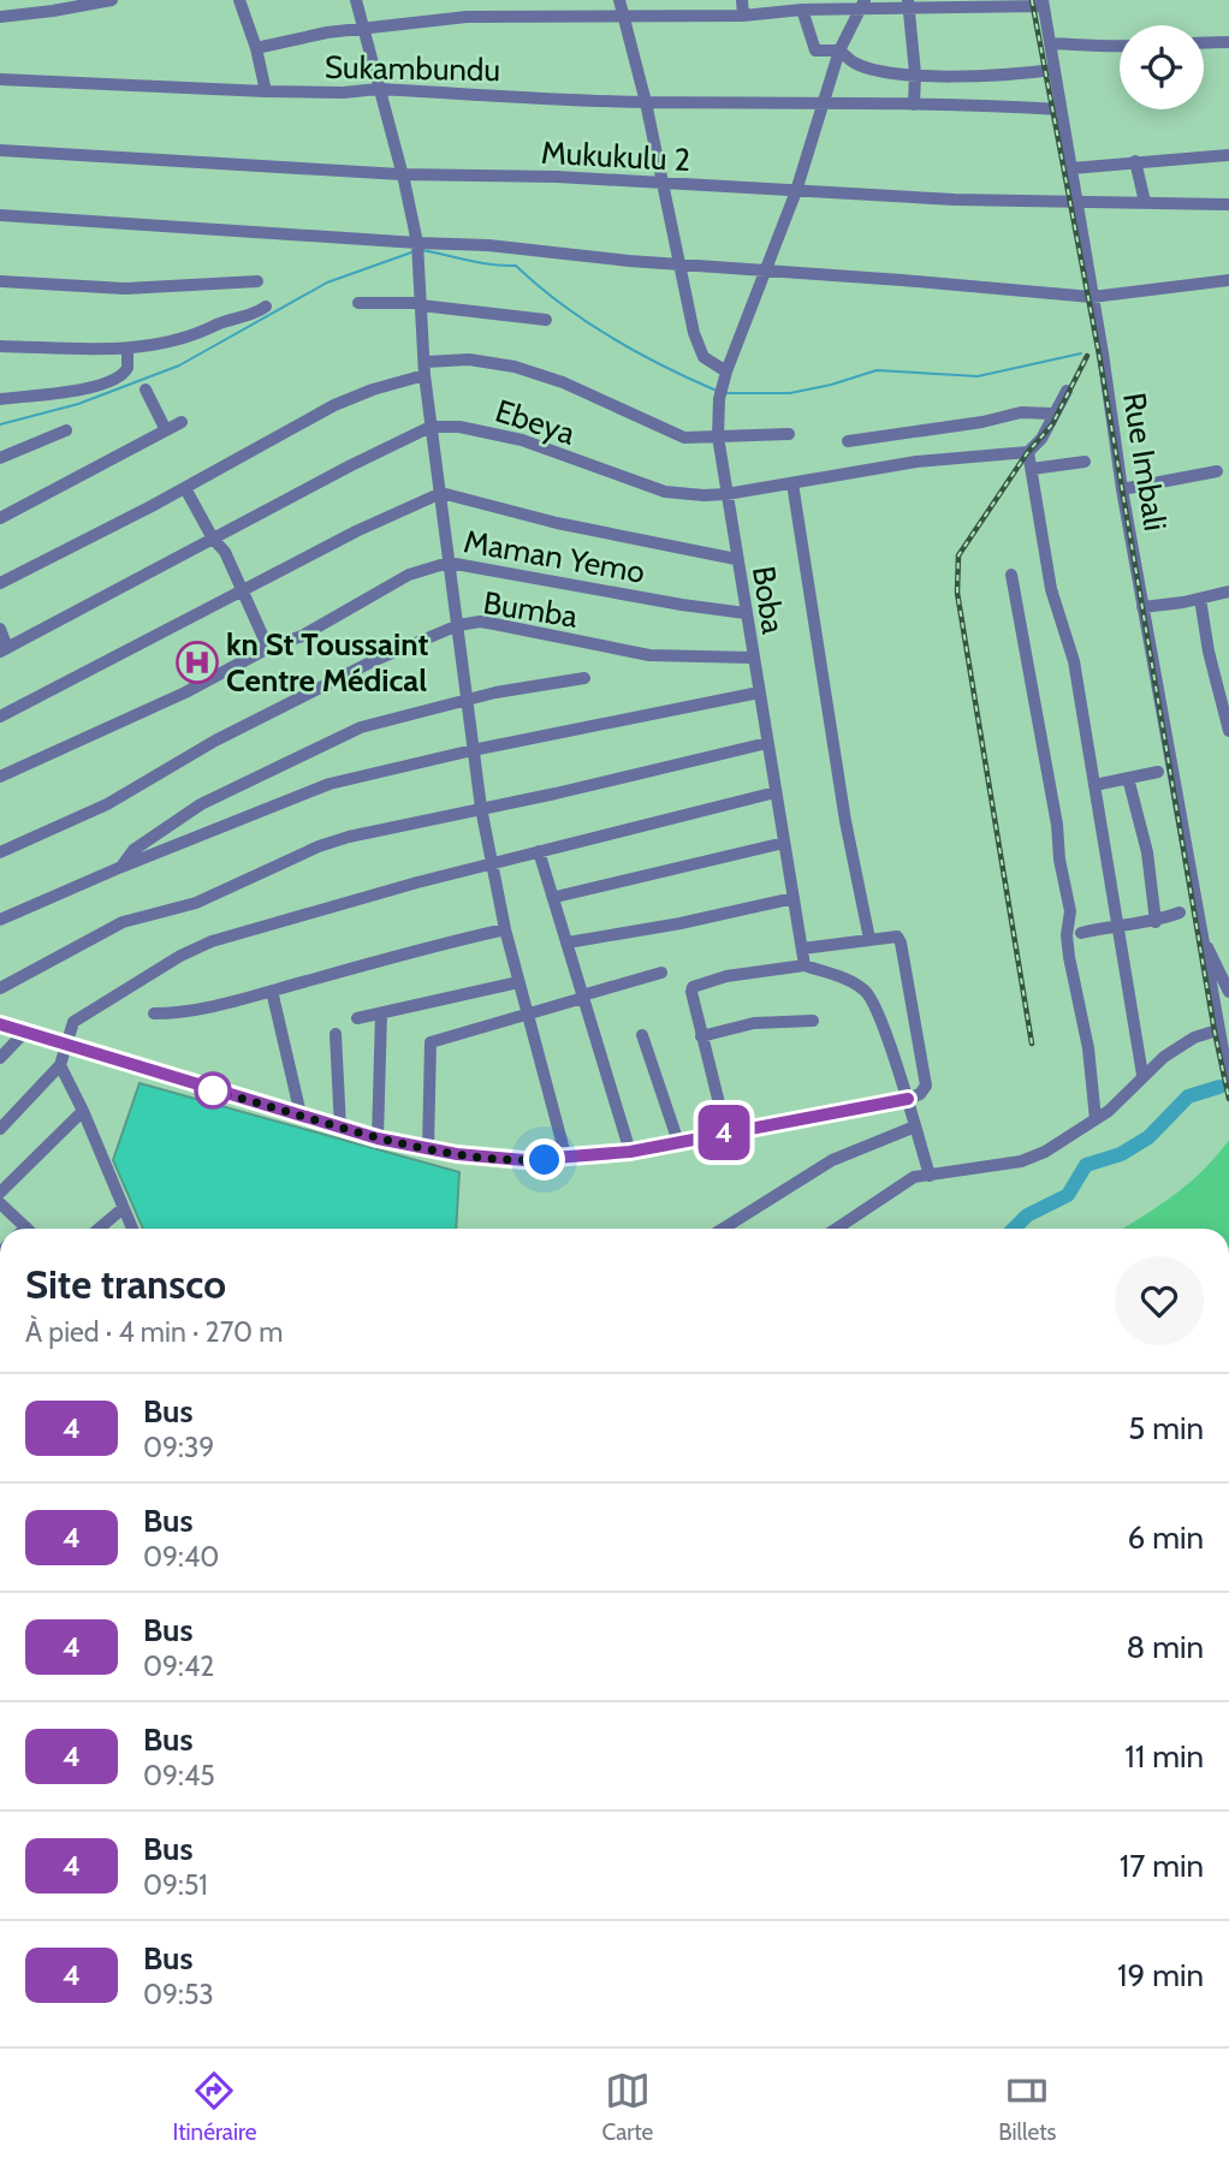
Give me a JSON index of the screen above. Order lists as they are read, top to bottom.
{
  "streets": {
    "street": [
      "Sukambundu",
      "Mukukulu 2",
      "Ebeya",
      "Rue Imbali",
      "Maman Yemo",
      "Boba",
      "Bumba"
    ]
  },
  "crossings": [
    ["Sukambundu", "Rue Imbali"],
    ["Sukambundu", "Boba"],
    ["Mukukulu 2", "Rue Imbali"],
    ["Mukukulu 2", "Boba"],
    ["Ebeya", "Boba"],
    ["Maman Yemo", "Boba"],
    ["Boba", "Bumba"]
  ],
  "places": {
    "hospital": ["kn St Toussaint Centre Médical"]
  },
  "lines": ["bus line 4"],
  "page": {
    "on_map": "4",
    "heading": ["Site transco", "À pied · 4 min · 270 m"],
    "list": [
      {
        "mark": "4",
        "name": "Bus",
        "note": "09:39",
        "value": "5 min"
      },
      {
        "mark": "4",
        "name": "Bus",
        "note": "09:40",
        "value": "6 min"
      },
      {
        "mark": "4",
        "name": "Bus",
        "note": "09:42",
        "value": "8 min"
      },
      {
        "mark": "4",
        "name": "Bus",
        "note": "09:45",
        "value": "11 min"
      },
      {
        "mark": "4",
        "name": "Bus",
        "note": "09:51",
        "value": "17 min"
      },
      {
        "mark": "4",
        "name": "Bus",
        "note": "09:53",
        "value": "19 min"
      }
    ],
    "tabs": ["Itinéraire", "Carte", "Billets"]
  }
}
